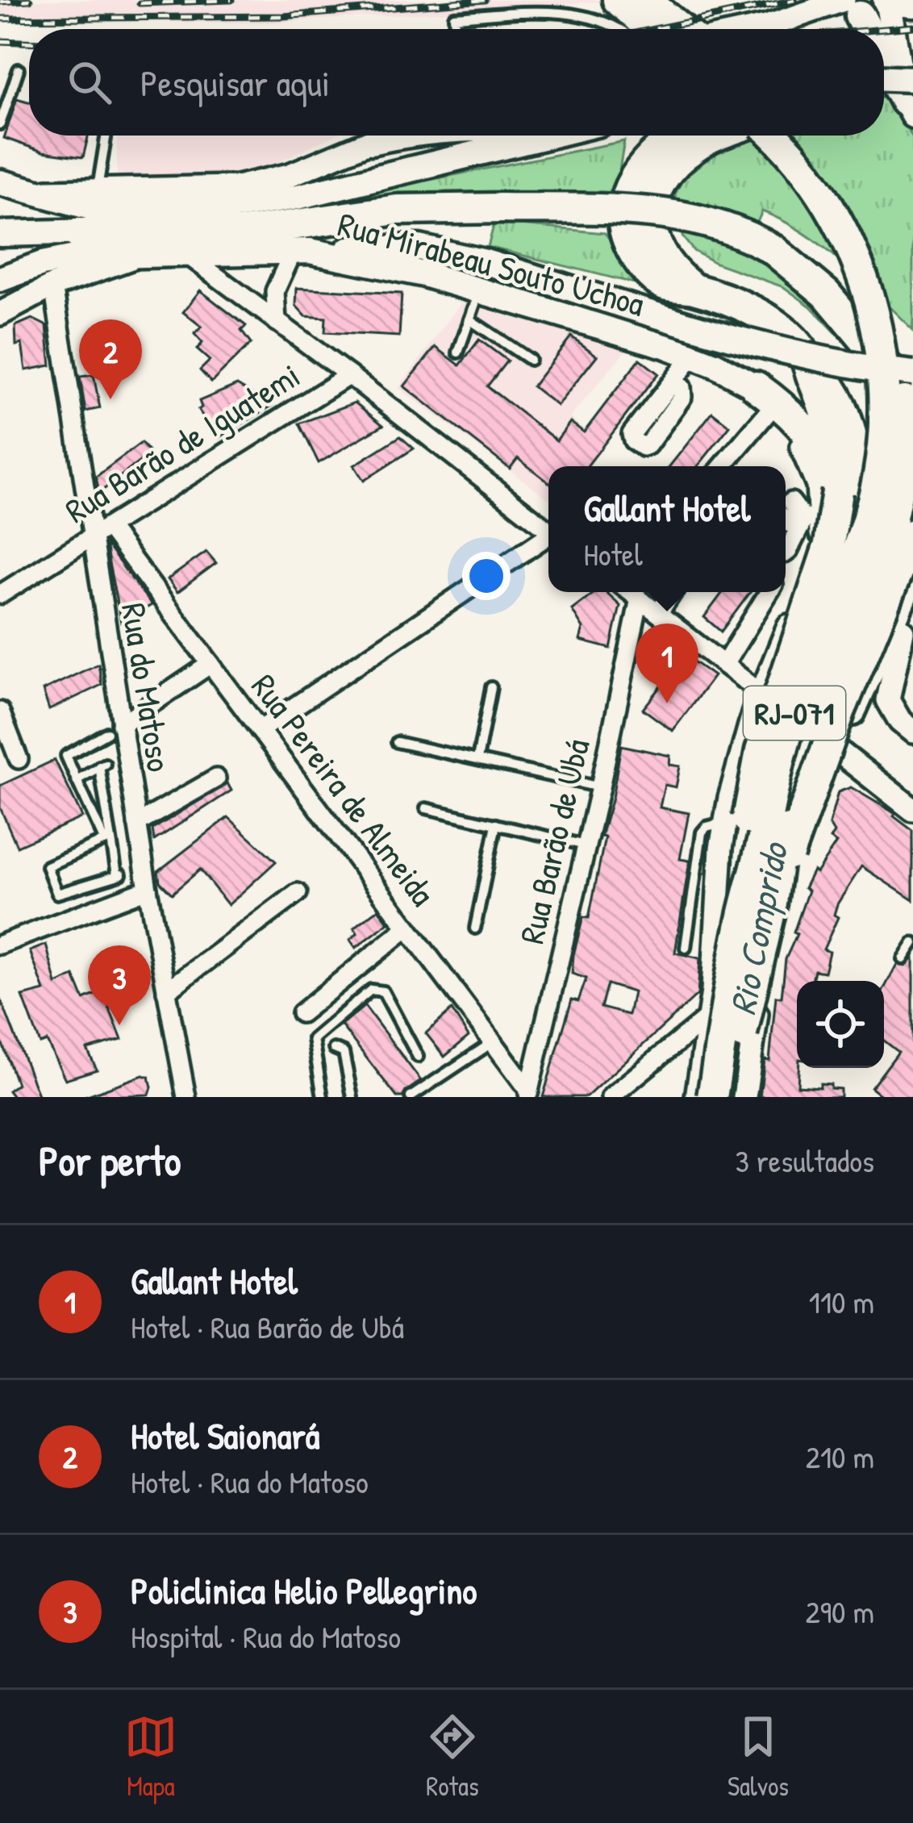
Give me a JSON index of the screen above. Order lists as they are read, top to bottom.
{
  "streets": {
    "highway": ["RJ-071"],
    "main road": ["Rua Mirabeau Souto Uchoa"],
    "street": [
      "Rua Barão de Iguatemi",
      "Rua do Matoso",
      "Rua Pereira de Almeida",
      "Rua Barão de Ubá"
    ]
  },
  "crossings": [
    ["Rua Barão de Iguatemi", "Rua do Matoso"],
    ["Rua Barão de Iguatemi", "Rua Pereira de Almeida"],
    ["Rua Pereira de Almeida", "Rua Barão de Ubá"]
  ],
  "water": ["Rio Comprido"],
  "page": {
    "search": "Pesquisar aqui",
    "pins": ["2", "1", "3"],
    "popup": ["Gallant Hotel", "Hotel"],
    "heading": ["Por perto", "3 resultados"],
    "list": [
      {
        "mark": "1",
        "name": "Gallant Hotel",
        "note": "Hotel · Rua Barão de Ubá",
        "value": "110 m"
      },
      {
        "mark": "2",
        "name": "Hotel Saionará",
        "note": "Hotel · Rua do Matoso",
        "value": "210 m"
      },
      {
        "mark": "3",
        "name": "Policlinica Helio Pellegrino",
        "note": "Hospital · Rua do Matoso",
        "value": "290 m"
      }
    ],
    "nav": ["Mapa", "Rotas", "Salvos"]
  }
}
